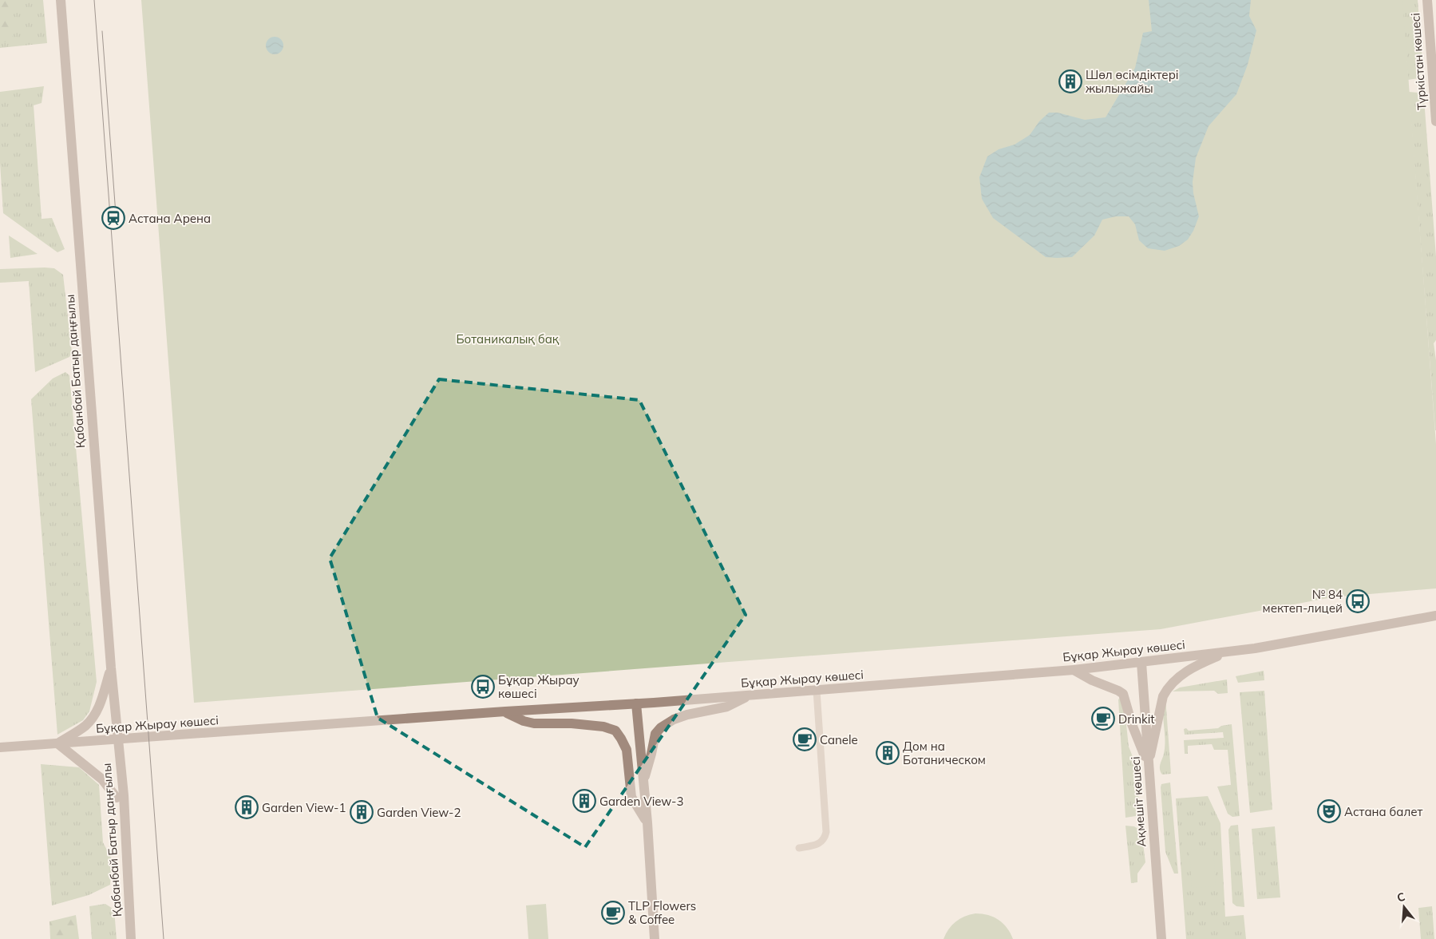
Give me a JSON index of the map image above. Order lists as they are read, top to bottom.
{
  "streets": {
    "street": [
      "Түркістан көшесі",
      "Қабанбай Батыр даңғылы",
      "Бұқар Жырау көшесі",
      "Ақмешіт көшесі"
    ]
  },
  "crossings": [
    ["Қабанбай Батыр даңғылы", "Бұқар Жырау көшесі"],
    ["Бұқар Жырау көшесі", "Ақмешіт көшесі"]
  ],
  "parks": ["Ботаникалық бақ"],
  "places": {
    "building": [
      "Шөл өсімдіктері жылыжайы",
      "Дом на Ботаническом",
      "Garden View-3",
      "Garden View-1",
      "Garden View-2"
    ],
    "station": ["Астана Арена"],
    "bus stop": ["№ 84 мектеп-лицей", "Бұқар Жырау көшесі"],
    "cafe": ["Drinkit", "Canele", "TLP Flowers & Coffee"],
    "theatre": ["Астана балет"]
  },
  "north": "top"
}
